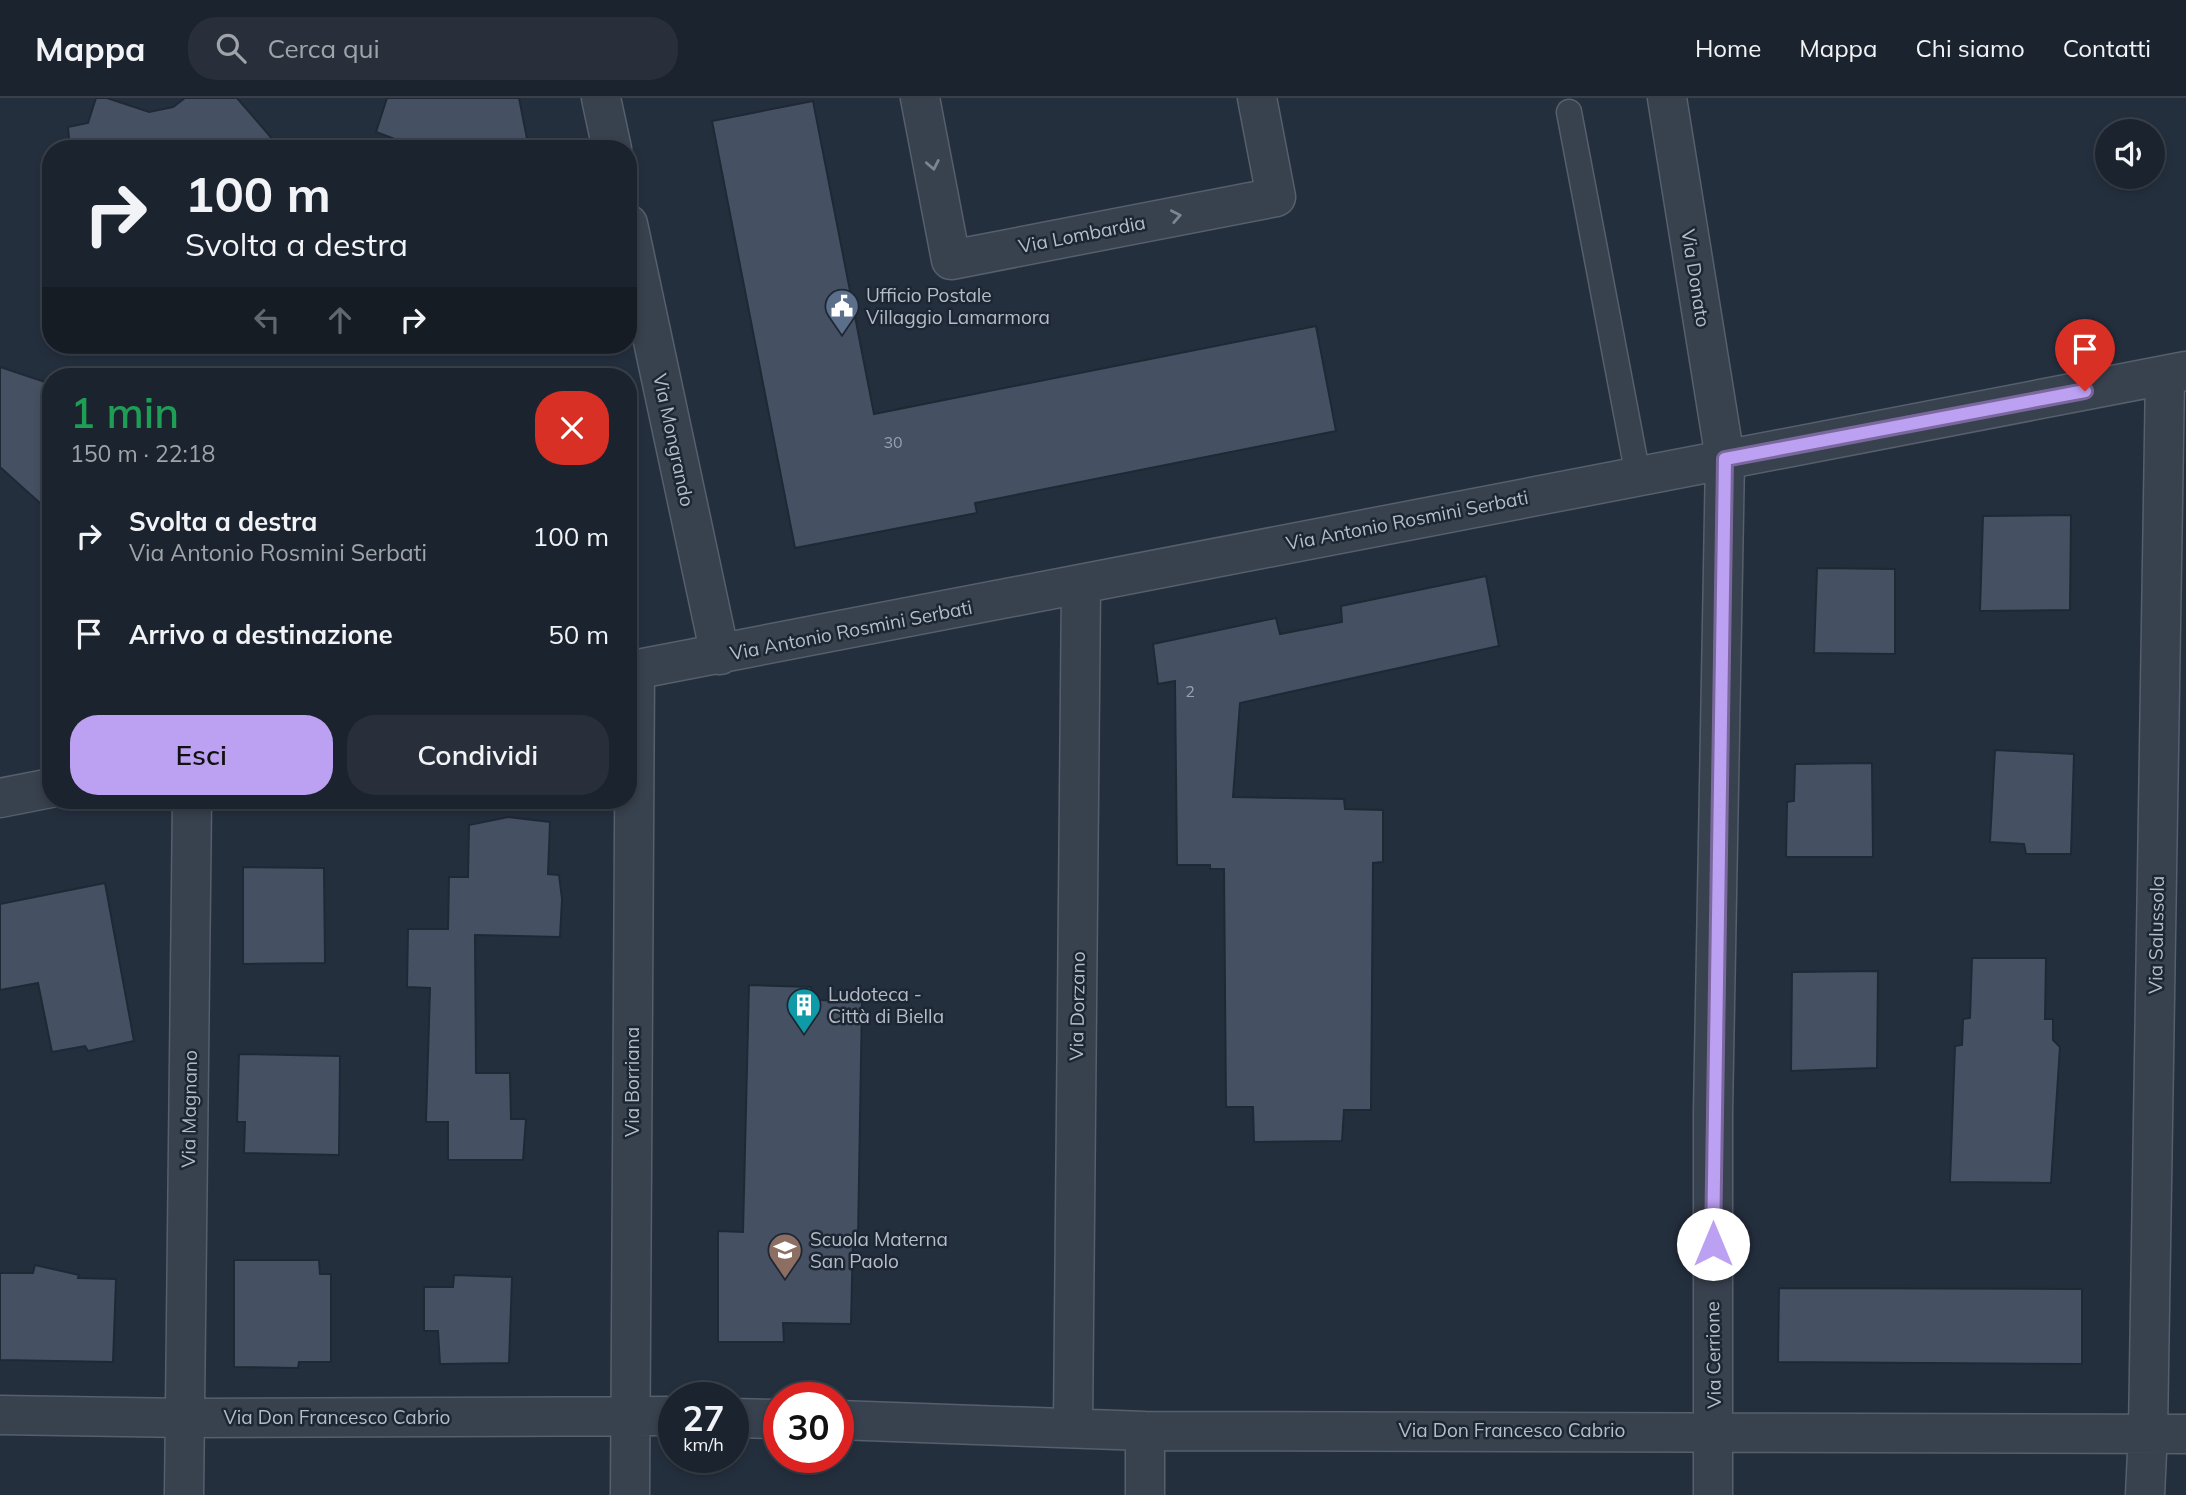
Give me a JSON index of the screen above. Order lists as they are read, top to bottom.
{
  "streets": {
    "street": [
      "Via Lombardia",
      "Via Donato",
      "Via Mongrando",
      "Via Antonio Rosmini Serbati",
      "Via Salussola",
      "Via Dorzano",
      "Via Borriana",
      "Via Magnano",
      "Via Cerrione",
      "Via Don Francesco Cabrio"
    ]
  },
  "crossings": [
    ["Via Donato", "Via Antonio Rosmini Serbati"],
    ["Via Donato", "Via Cerrione"],
    ["Via Mongrando", "Via Antonio Rosmini Serbati"],
    ["Via Antonio Rosmini Serbati", "Via Salussola"],
    ["Via Antonio Rosmini Serbati", "Via Dorzano"],
    ["Via Antonio Rosmini Serbati", "Via Cerrione"],
    ["Via Salussola", "Via Don Francesco Cabrio"],
    ["Via Dorzano", "Via Don Francesco Cabrio"],
    ["Via Borriana", "Via Don Francesco Cabrio"],
    ["Via Magnano", "Via Don Francesco Cabrio"],
    ["Via Cerrione", "Via Don Francesco Cabrio"]
  ],
  "places": {
    "public building": ["Ufficio Postale Villaggio Lamarmora"],
    "building": ["Ludoteca - Città di Biella"],
    "school or university": ["Scuola Materna San Paolo"]
  },
  "house_numbers": ["30", "2"],
  "page": {
    "header": "Mappa",
    "search": "Cerca qui",
    "nav": [
      "Home",
      "Mappa",
      "Chi siamo",
      "Contatti"
    ],
    "turn": ["100 m", "Svolta a destra"],
    "heading": ["1 min", "150 m · 22:18"],
    "list": [
      {
        "name": "Svolta a destra",
        "note": "Via Antonio Rosmini Serbati",
        "value": "100 m"
      },
      {
        "name": "Arrivo a destinazione",
        "value": "50 m"
      }
    ],
    "buttons": ["Esci", "Condividi"],
    "speed": "27 km/h",
    "limit": "30"
  }
}
